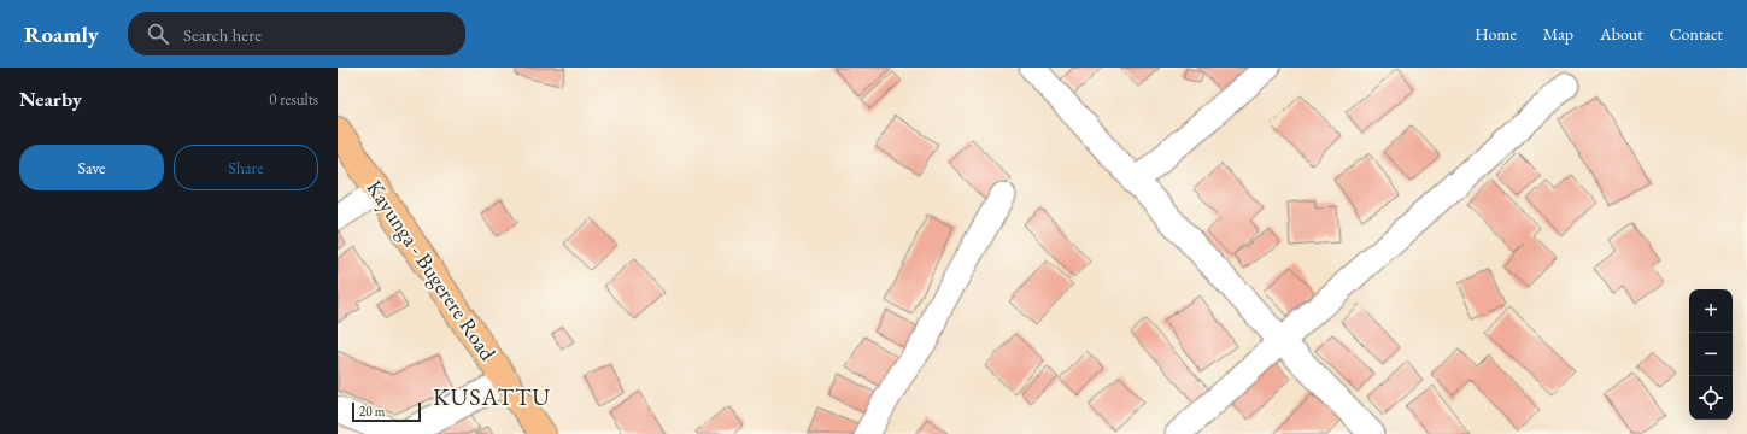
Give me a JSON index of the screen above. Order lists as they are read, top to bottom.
{
  "streets": {
    "main road": ["Kayunga - Bugerere Road"]
  },
  "districts": ["KUSATTU"],
  "scale_bar": "20 m",
  "page": {
    "header": "Roamly",
    "search": "Search here",
    "nav": [
      "Home",
      "Map",
      "About",
      "Contact"
    ],
    "heading": ["Nearby", "0 results"],
    "buttons": ["Save", "Share"],
    "map_buttons": ["+", "−"],
    "scale": "20 m"
  }
}
